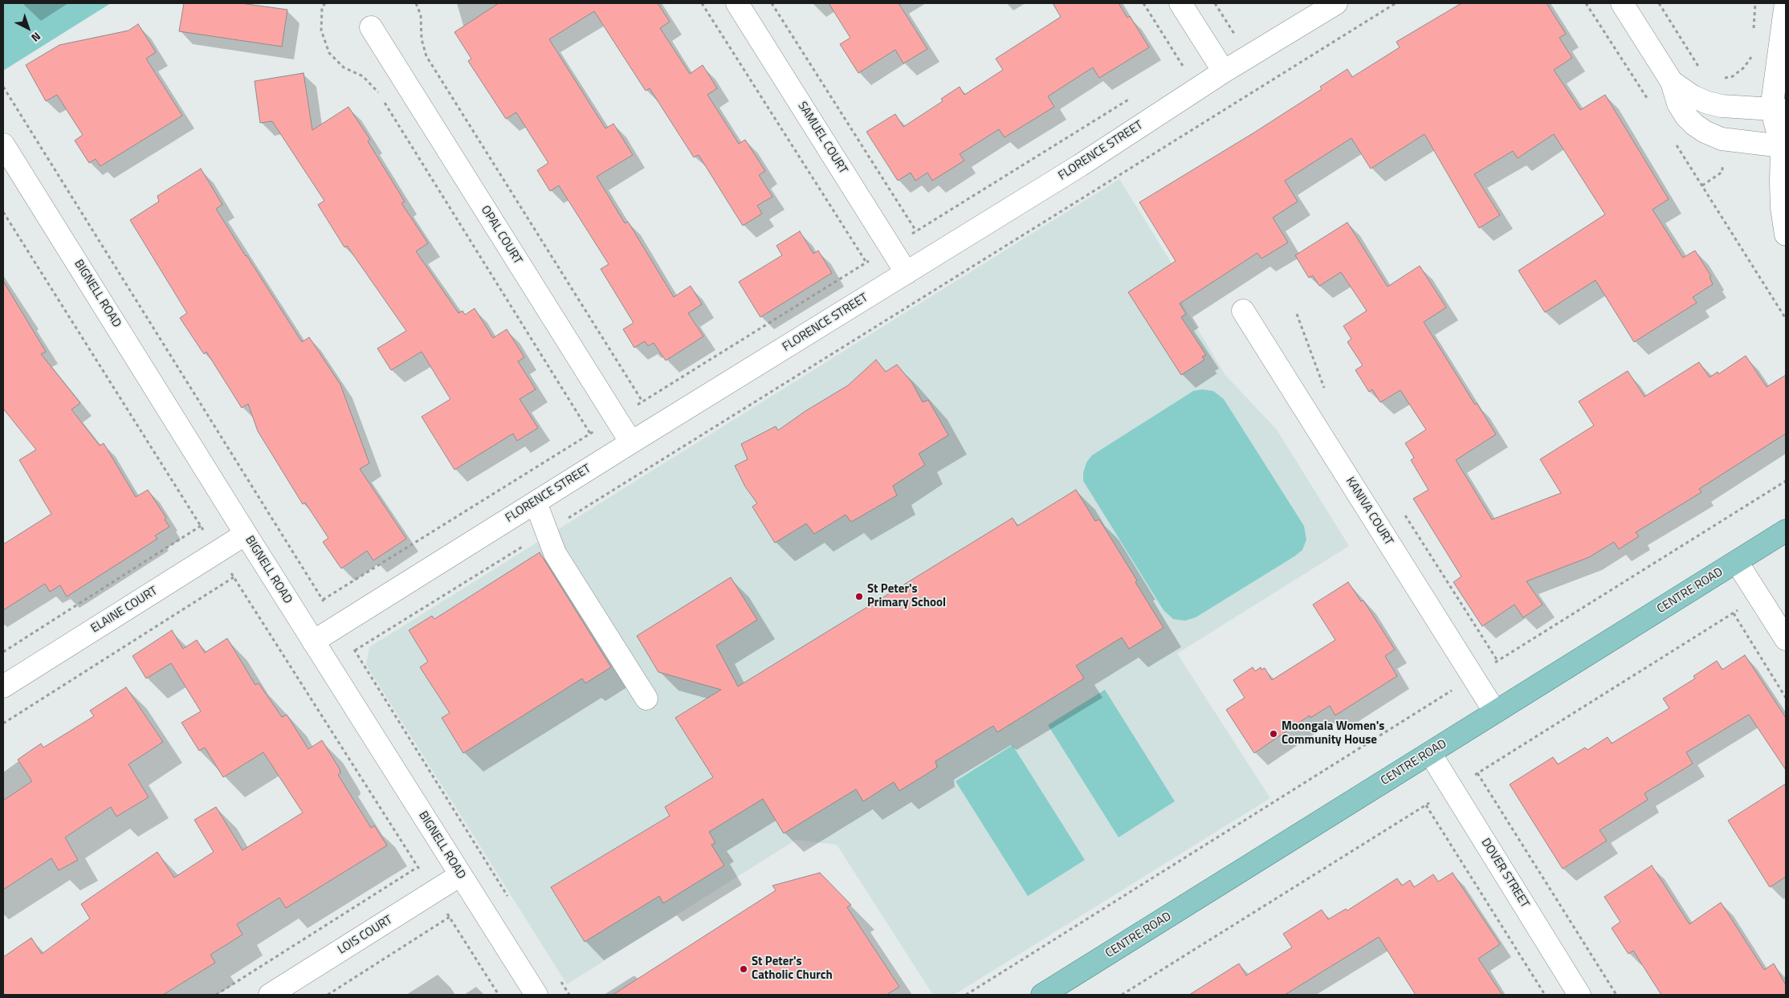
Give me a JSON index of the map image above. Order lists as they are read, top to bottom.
{
  "streets": {
    "main road": ["CENTRE ROAD"],
    "street": [
      "SAMUEL COURT",
      "FLORENCE STREET",
      "OPAL COURT",
      "BIGNELL ROAD",
      "KANIVA COURT",
      "ELAINE COURT",
      "DOVER STREET",
      "LOIS COURT"
    ]
  },
  "crossings": [
    ["SAMUEL COURT", "FLORENCE STREET"],
    ["FLORENCE STREET", "OPAL COURT"],
    ["FLORENCE STREET", "BIGNELL ROAD"],
    ["BIGNELL ROAD", "ELAINE COURT"],
    ["BIGNELL ROAD", "LOIS COURT"],
    ["KANIVA COURT", "CENTRE ROAD"],
    ["CENTRE ROAD", "DOVER STREET"]
  ],
  "places": ["St Peter's Primary School", "Moongala Women's Community House", "St Peter's Catholic Church"],
  "north": "bottom right"
}
